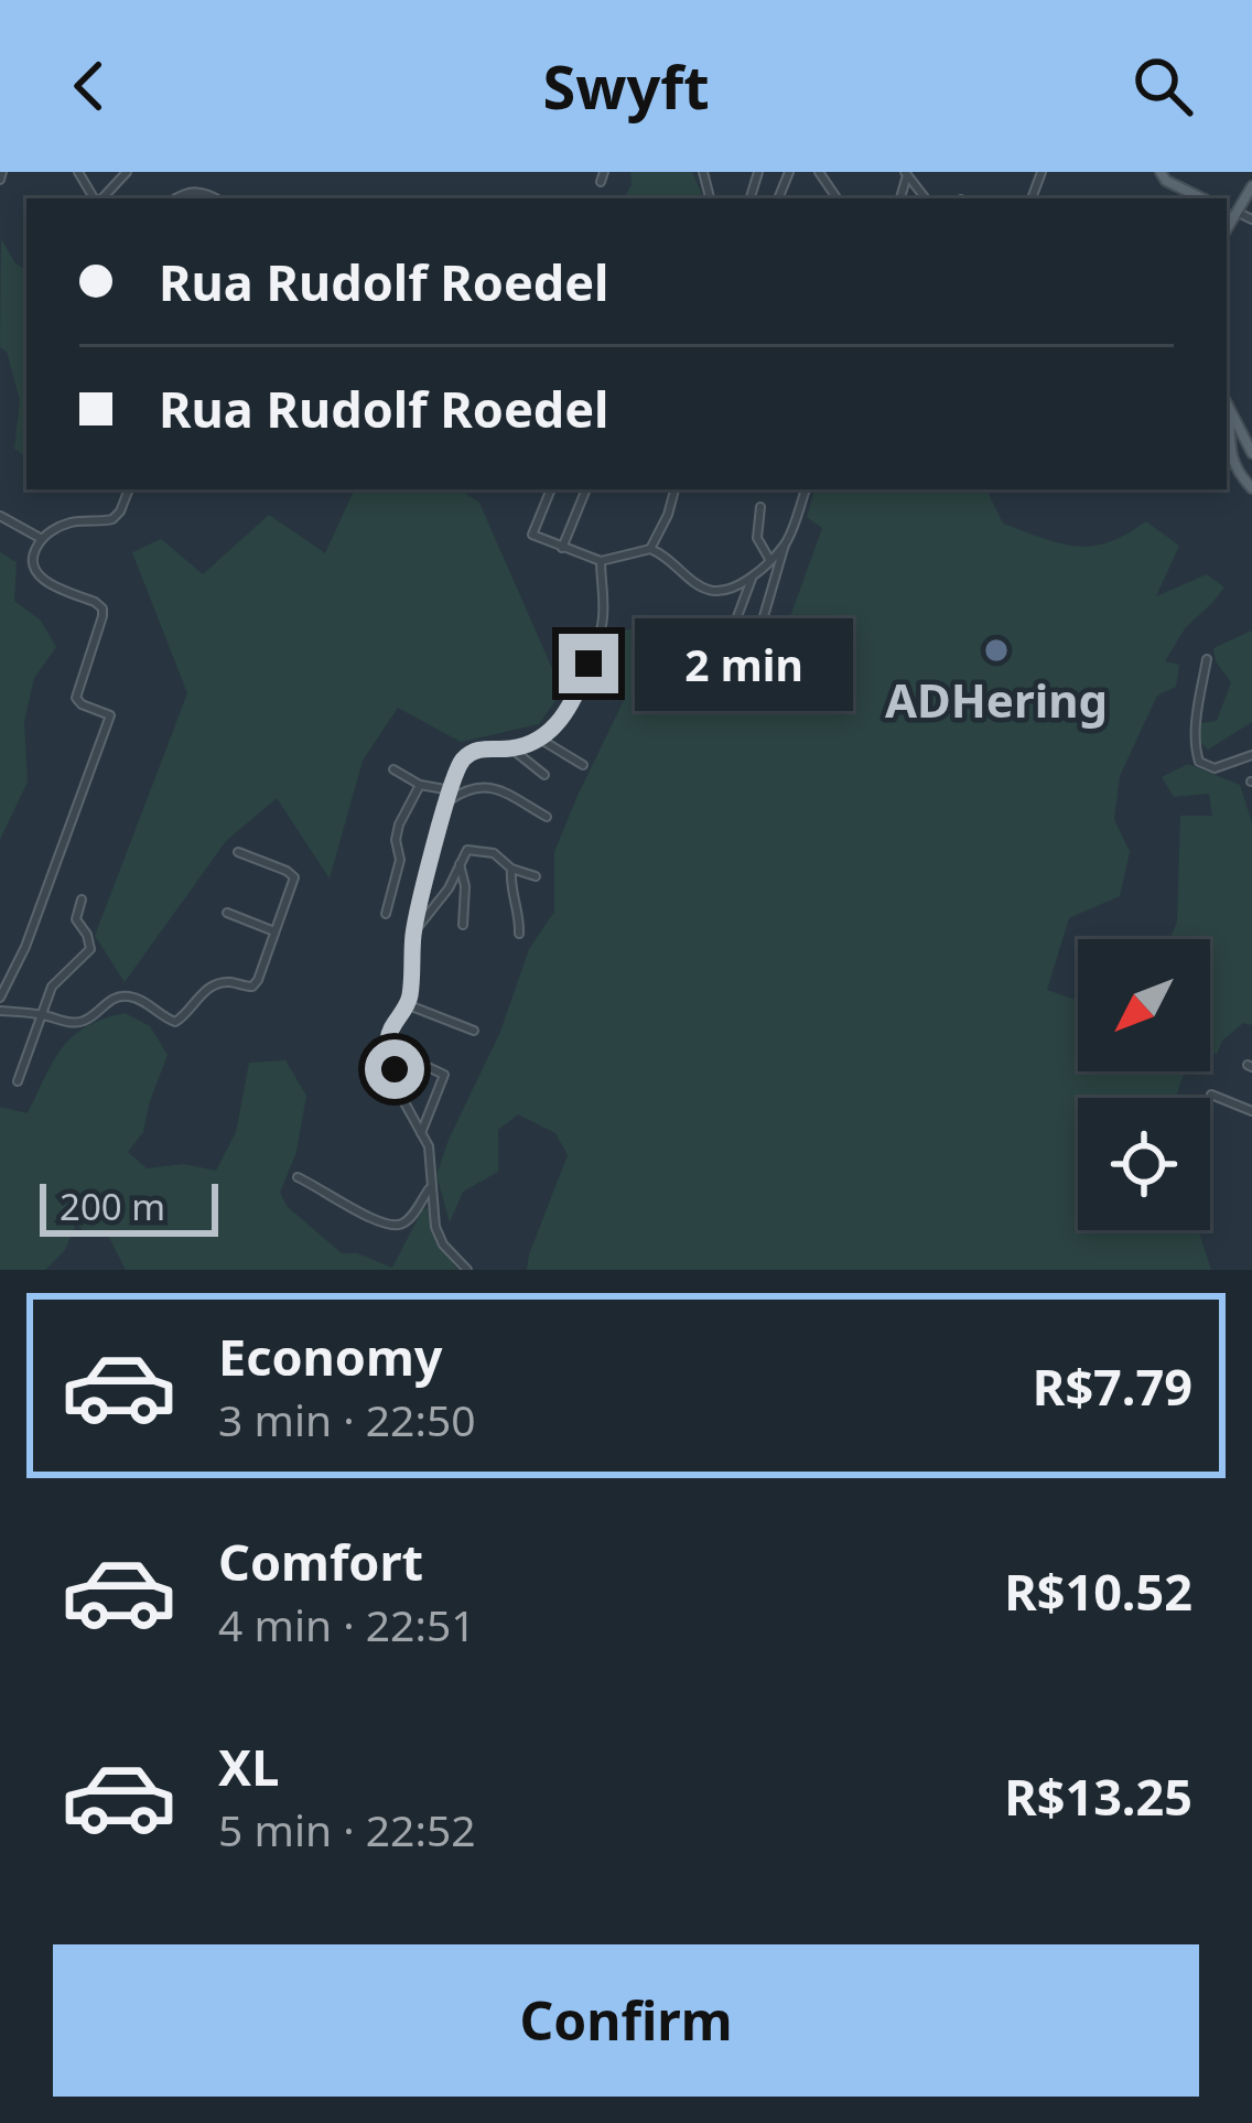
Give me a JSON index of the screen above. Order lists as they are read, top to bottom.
{
  "places": ["ADHering"],
  "scale_bar": "200 m",
  "north": "bottom left",
  "page": {
    "header": "Swyft",
    "banner": ["Rua Rudolf Roedel", "Rua Rudolf Roedel"],
    "bubble": "2 min",
    "scale": "200 m",
    "list": [
      {
        "name": "Economy",
        "note": "3 min · 22:50",
        "value": "R$7.79"
      },
      {
        "name": "Comfort",
        "note": "4 min · 22:51",
        "value": "R$10.52"
      },
      {
        "name": "XL",
        "note": "5 min · 22:52",
        "value": "R$13.25"
      }
    ],
    "buttons": "Confirm"
  }
}
